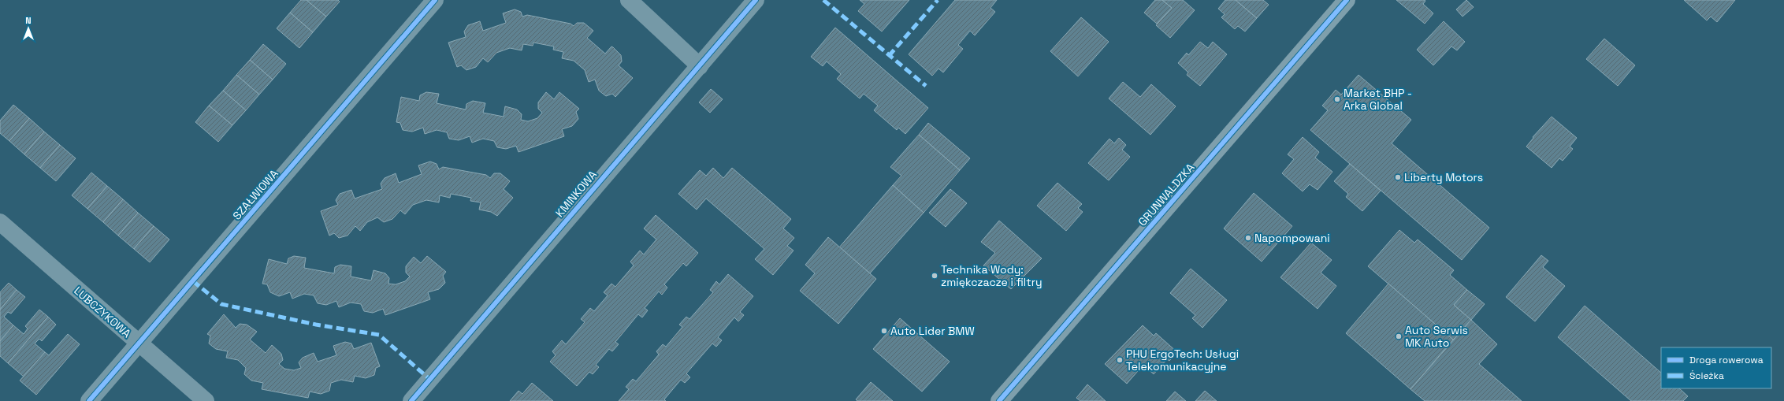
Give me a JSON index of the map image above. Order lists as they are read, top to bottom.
{
  "streets": {
    "street": [
      "KMINKOWA",
      "SZAŁWIOWA",
      "GRUNWALDZKA",
      "LUBCZYKOWA"
    ]
  },
  "crossings": [
    ["SZAŁWIOWA", "LUBCZYKOWA"]
  ],
  "places": [
    "Market BHP - Arka Global",
    "Liberty Motors",
    "Napompowani",
    "Technika Wody: zmiękczacze i filtry",
    "Auto Lider BMW",
    "Auto Serwis MK Auto",
    "PHU ErgoTech: Usługi Telekomunikacyjne"
  ],
  "legend": ["Droga rowerowa", "Ścieżka"],
  "north": "top"
}
